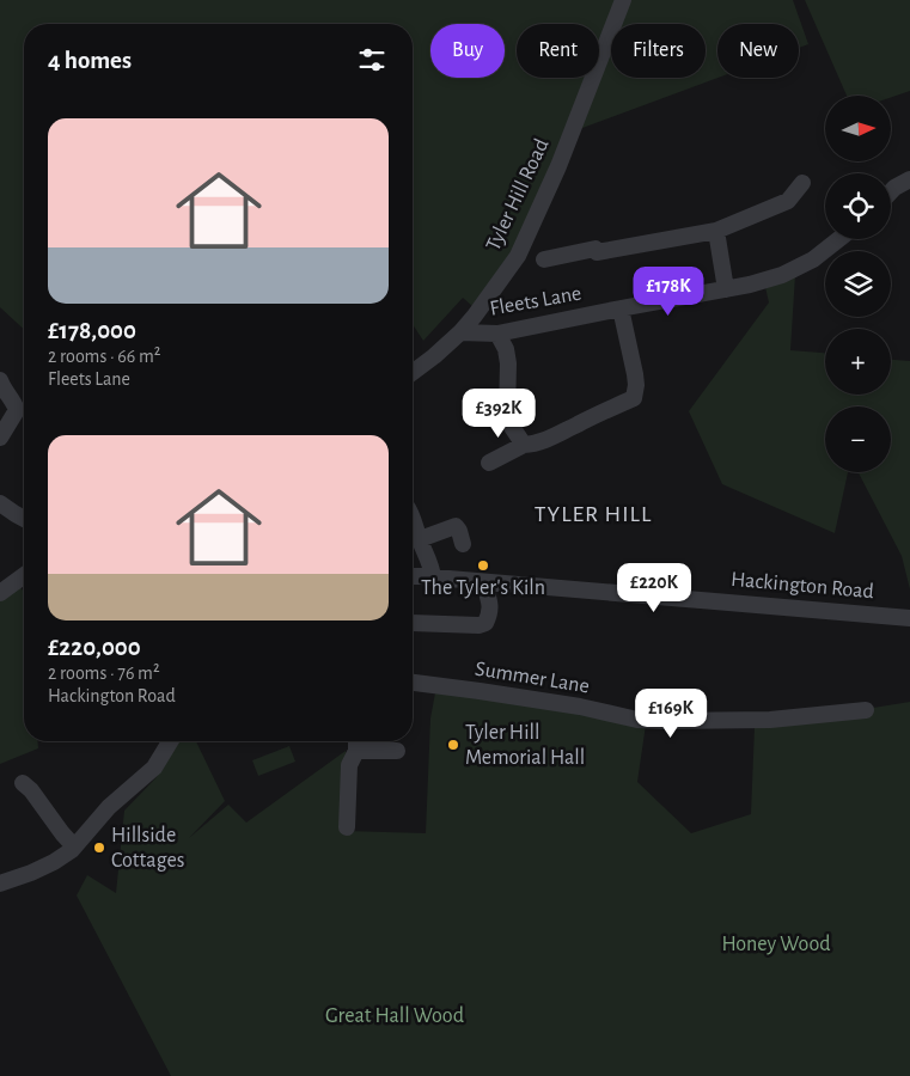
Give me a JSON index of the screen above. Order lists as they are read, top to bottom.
{
  "streets": {
    "street": [
      "Tyler Hill Road",
      "Fleets Lane",
      "Hackington Road",
      "Summer Lane"
    ]
  },
  "crossings": [
    ["Tyler Hill Road", "Fleets Lane"]
  ],
  "districts": ["TYLER HILL"],
  "parks": ["Honey Wood", "Great Hall Wood"],
  "places": ["The Tyler's Kiln", "Tyler Hill Memorial Hall", "Hillside Cottages"],
  "north": "right",
  "page": {
    "chip": [
      "Buy",
      "Rent",
      "Filters",
      "New"
    ],
    "heading": "4 homes",
    "map_buttons": ["+", "−"],
    "list": [
      {
        "name": "£178,000",
        "note": "2 rooms · 66 m² · Fleets Lane"
      },
      {
        "name": "£220,000",
        "note": "2 rooms · 76 m² · Hackington Road"
      }
    ],
    "price": [
      "£178K",
      "£392K",
      "£220K",
      "£169K"
    ]
  }
}
